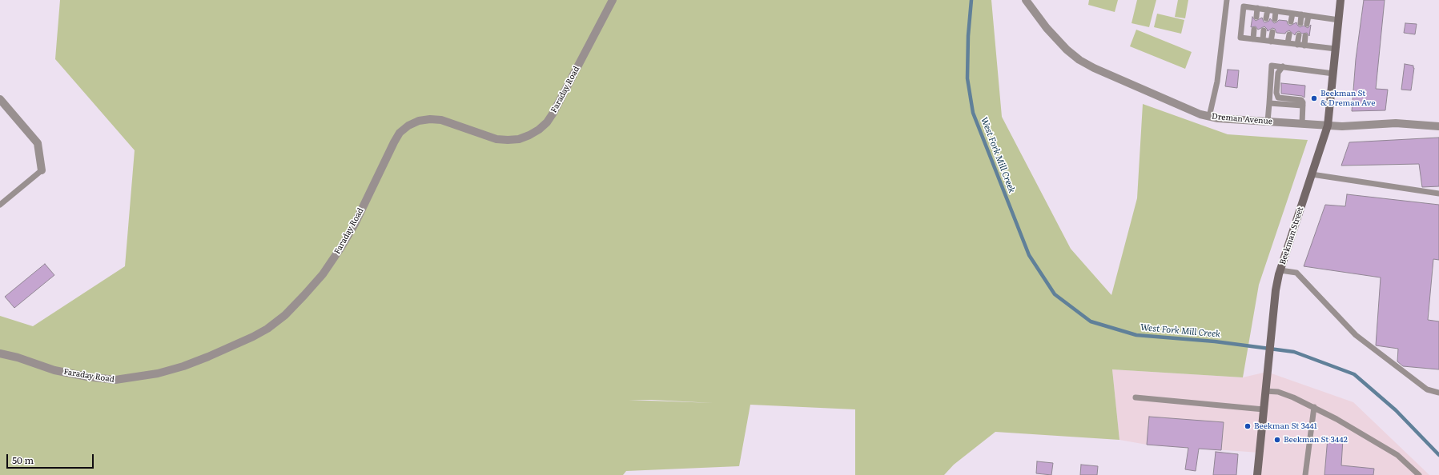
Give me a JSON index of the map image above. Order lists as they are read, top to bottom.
{
  "streets": {
    "main road": ["Beekman Street"],
    "street": ["Faraday Road", "Dreman Avenue"]
  },
  "crossings": [
    ["Dreman Avenue", "Beekman Street"]
  ],
  "water": ["West Fork Mill Creek"],
  "places": ["Beekman St & Dreman Ave", "Beekman St 3441", "Beekman St 3442"],
  "scale_bar": "50 m"
}
